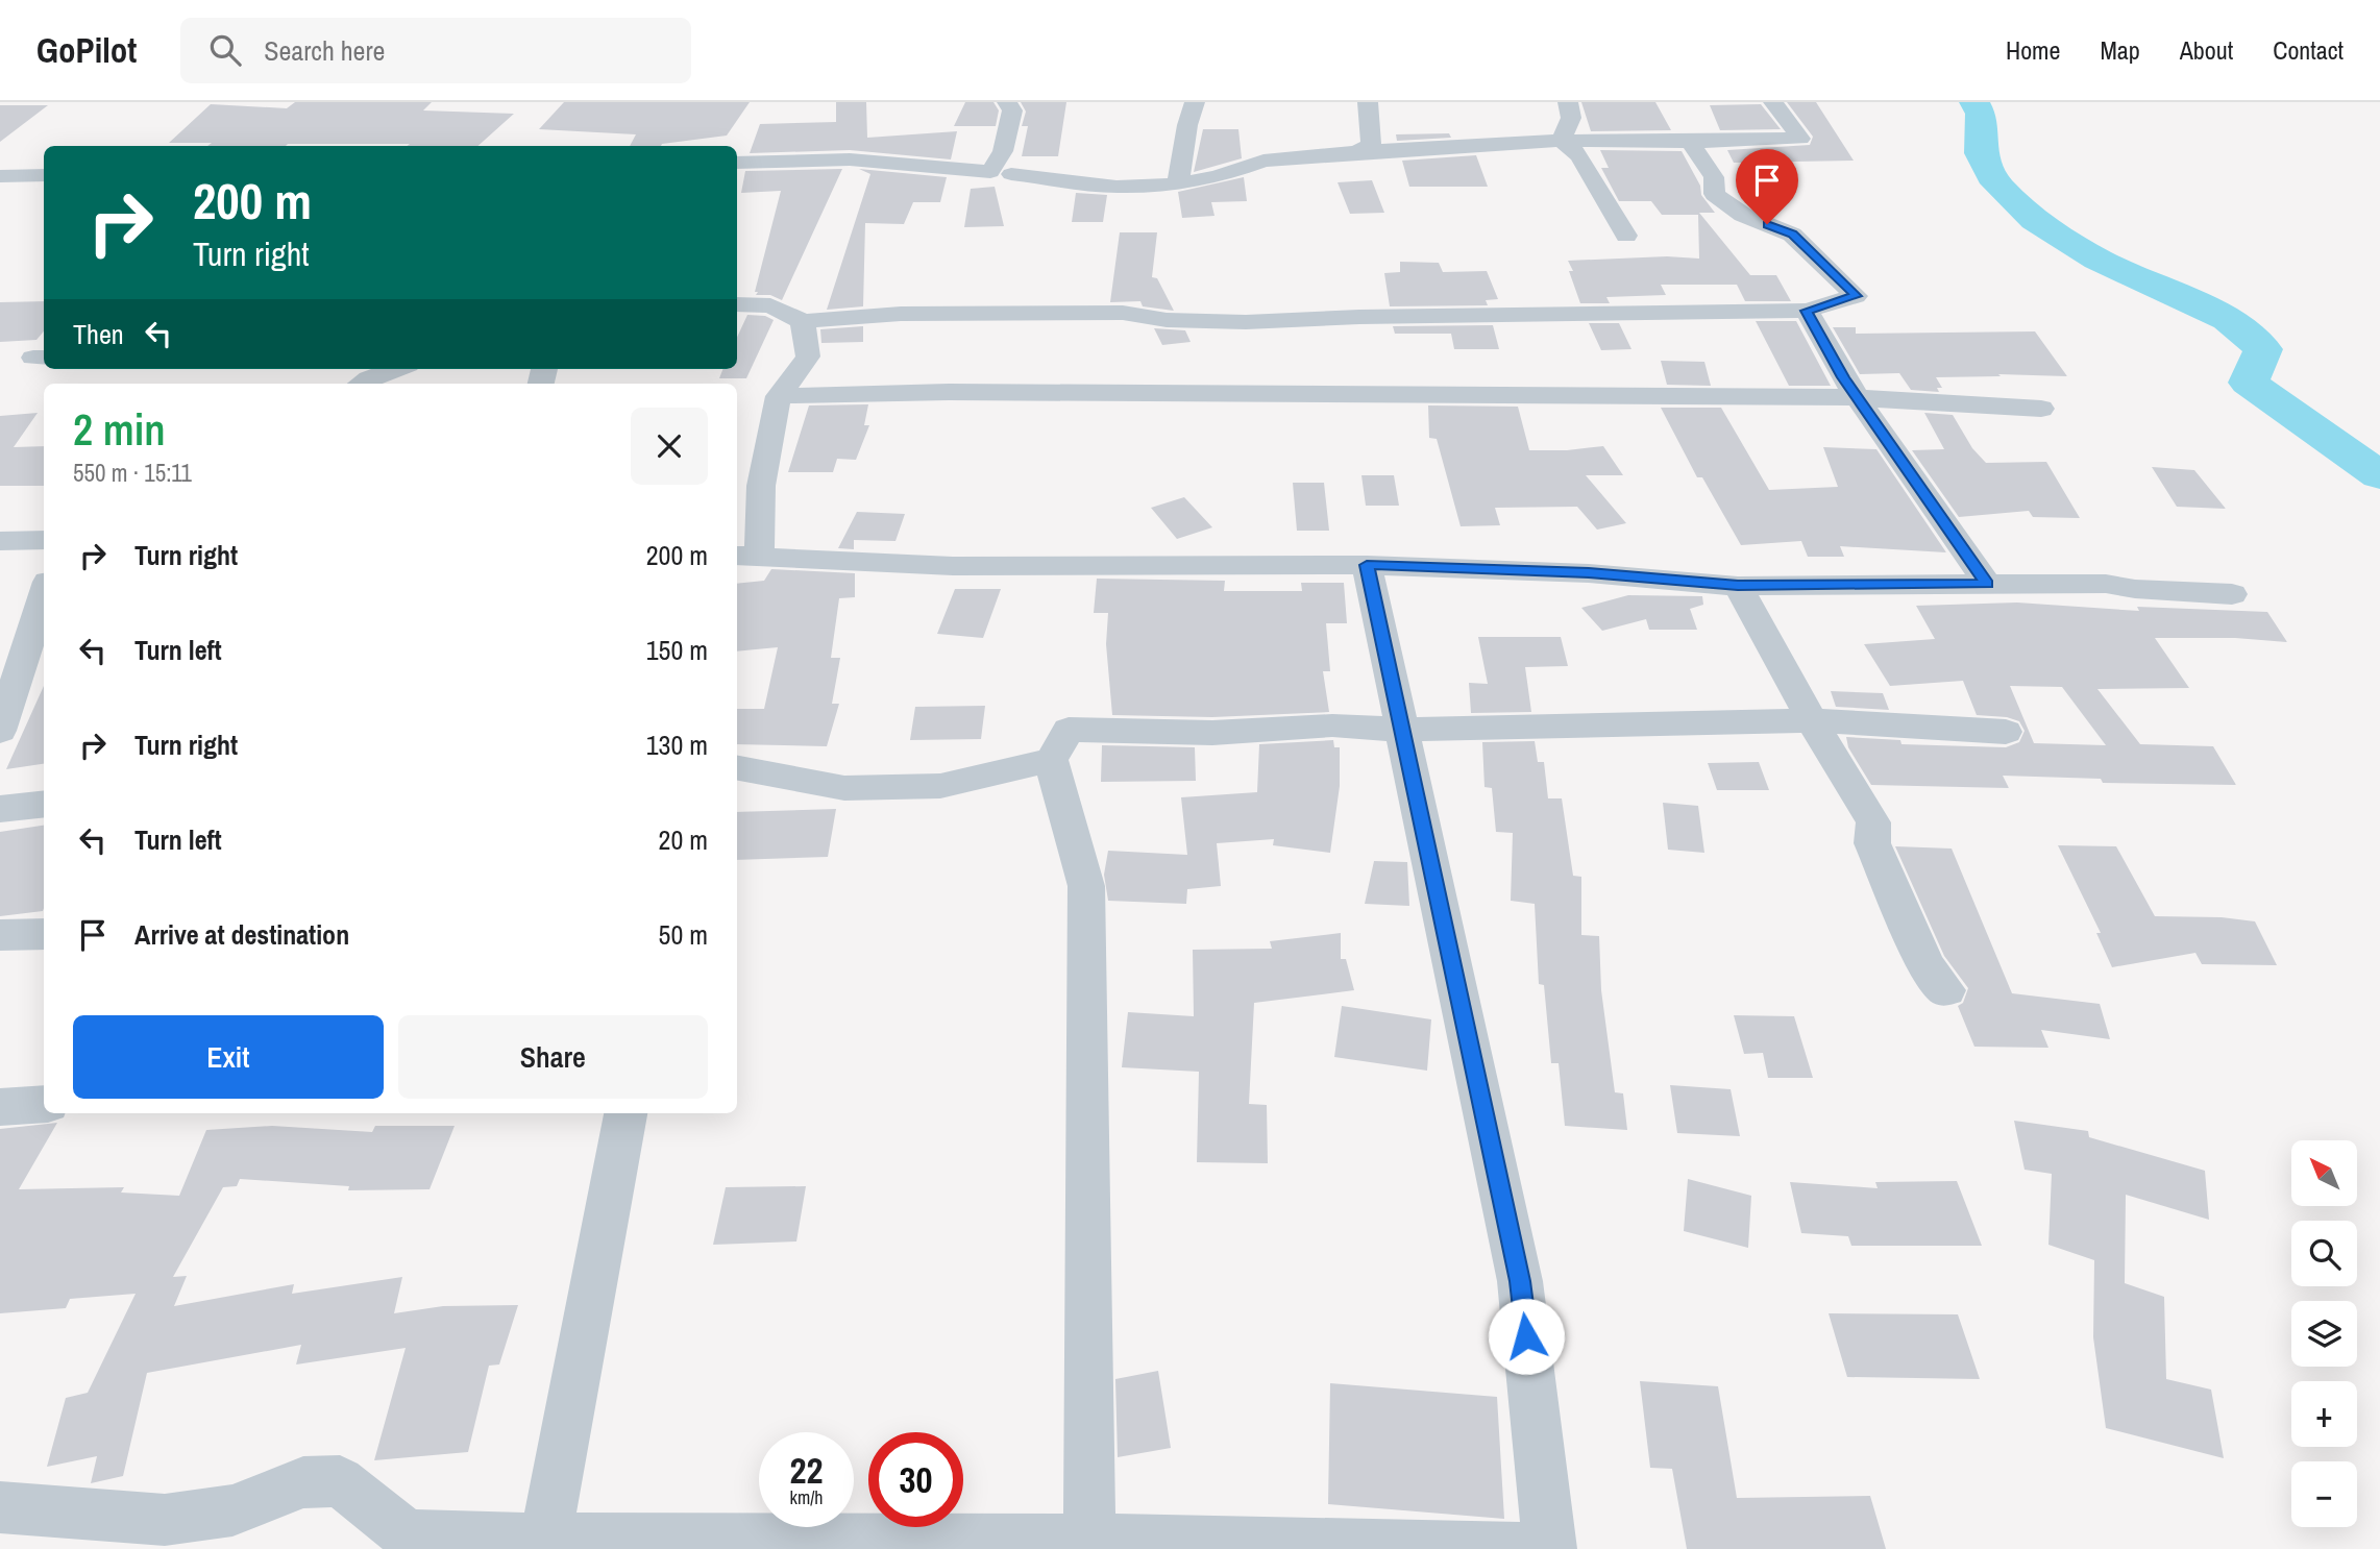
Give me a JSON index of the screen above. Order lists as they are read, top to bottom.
{
  "north": "top left",
  "page": {
    "header": "GoPilot",
    "search": "Search here",
    "nav": [
      "Home",
      "Map",
      "About",
      "Contact"
    ],
    "turn": ["200 m", "Turn right"],
    "then": "Then",
    "heading": ["2 min", "550 m · 15:11"],
    "list": [
      {
        "name": "Turn right",
        "value": "200 m"
      },
      {
        "name": "Turn left",
        "value": "150 m"
      },
      {
        "name": "Turn right",
        "value": "130 m"
      },
      {
        "name": "Turn left",
        "value": "20 m"
      },
      {
        "name": "Arrive at destination",
        "value": "50 m"
      }
    ],
    "buttons": ["Exit", "Share"],
    "map_buttons": ["+", "−"],
    "speed": "22 km/h",
    "limit": "30"
  }
}
